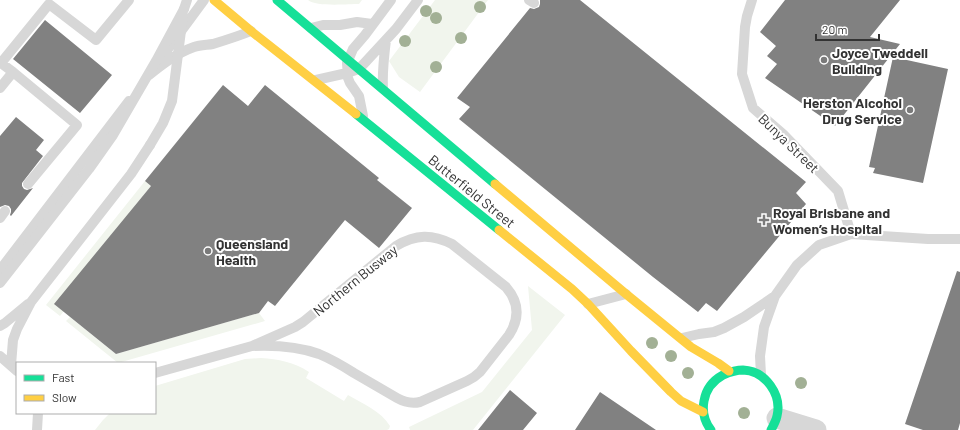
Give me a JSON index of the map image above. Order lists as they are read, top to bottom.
{
  "streets": {
    "street": ["Butterfield Street"],
    "lane": ["Bunya Street", "Northern Busway"]
  },
  "places": {
    "other": ["Joyce Tweddell Building", "Herston Alcohol Drug Service", "Queensland Health"],
    "health": ["Royal Brisbane and Women’s Hospital"]
  },
  "legend": ["Fast", "Slow"],
  "scale_bar": "20 m"
}
